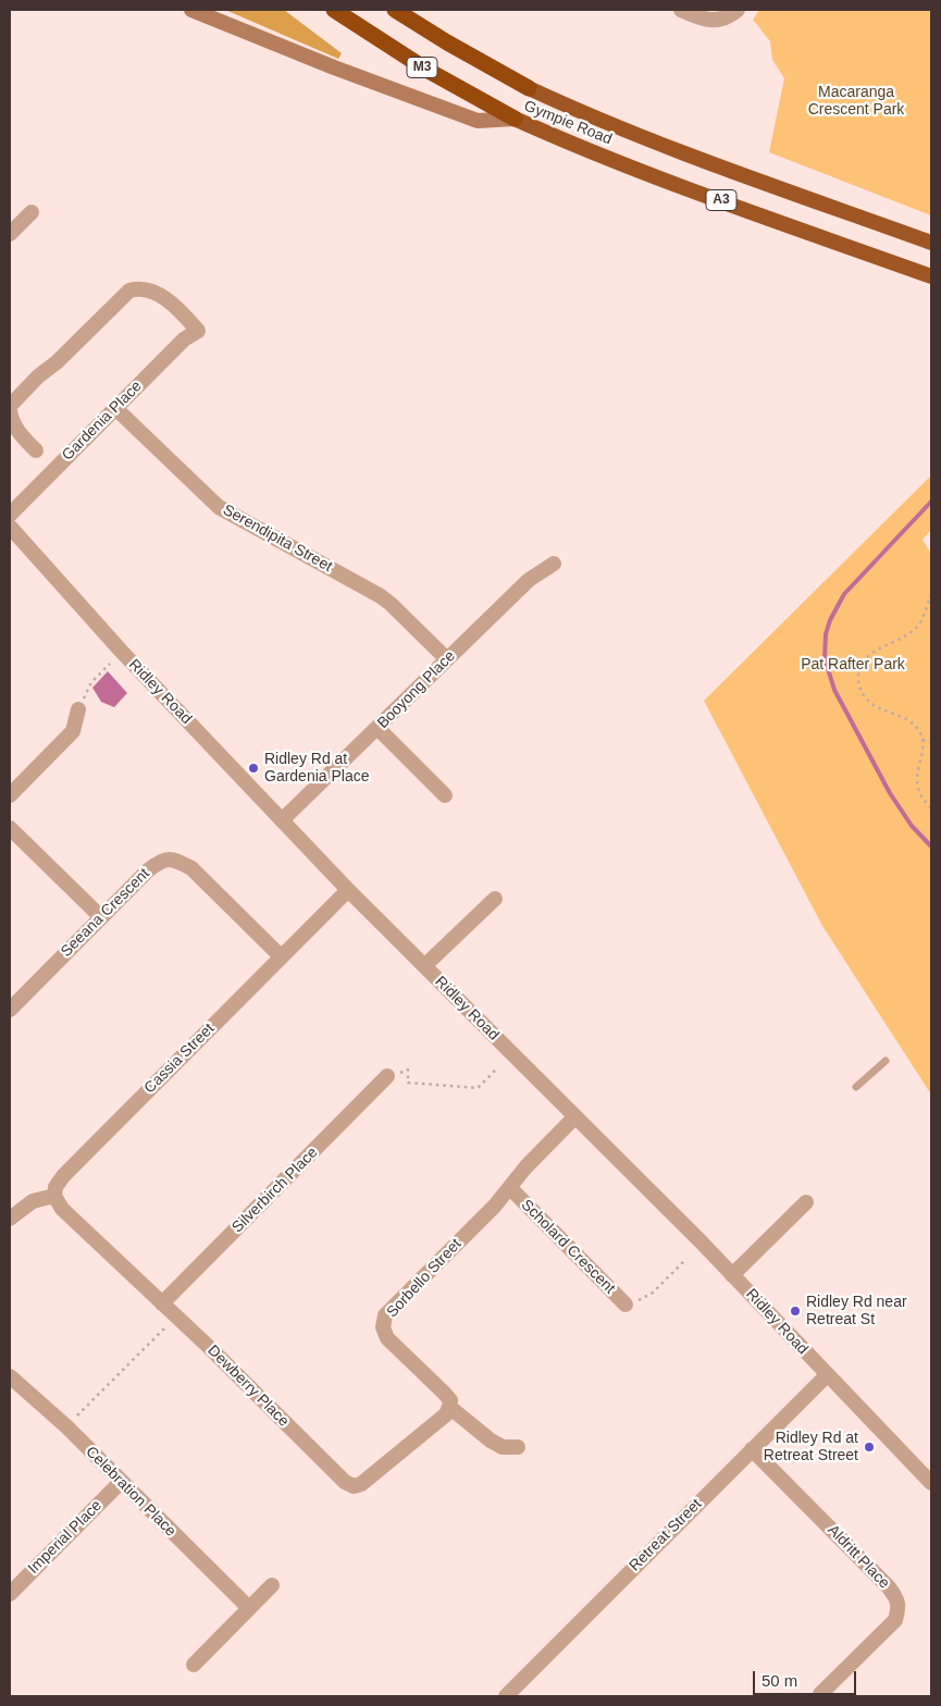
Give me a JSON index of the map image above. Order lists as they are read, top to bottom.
{
  "streets": {
    "highway": ["M3", "Gympie Road", "A3"],
    "street": [
      "Gardenia Place",
      "Serendipita Street",
      "Booyong Place",
      "Ridley Road",
      "Seeana Crescent",
      "Cassia Street",
      "Silverbirch Place",
      "Scholard Crescent",
      "Sorbello Street",
      "Dewberry Place",
      "Celebration Place",
      "Retreat Street",
      "Imperial Place",
      "Aldritt Place"
    ]
  },
  "crossings": [
    ["M3", "Gympie Road"],
    ["Gardenia Place", "Serendipita Street"],
    ["Serendipita Street", "Booyong Place"],
    ["Booyong Place", "Ridley Road"],
    ["Ridley Road", "Cassia Street"],
    ["Ridley Road", "Sorbello Street"],
    ["Ridley Road", "Retreat Street"],
    ["Seeana Crescent", "Cassia Street"],
    ["Cassia Street", "Dewberry Place"],
    ["Silverbirch Place", "Dewberry Place"],
    ["Scholard Crescent", "Sorbello Street"],
    ["Sorbello Street", "Dewberry Place"],
    ["Celebration Place", "Imperial Place"],
    ["Retreat Street", "Aldritt Place"]
  ],
  "parks": ["Macaranga Crescent Park", "Pat Rafter Park"],
  "places": ["Ridley Rd at Gardenia Place", "Ridley Rd near Retreat St", "Ridley Rd at Retreat Street"],
  "scale_bar": "50 m"
}
